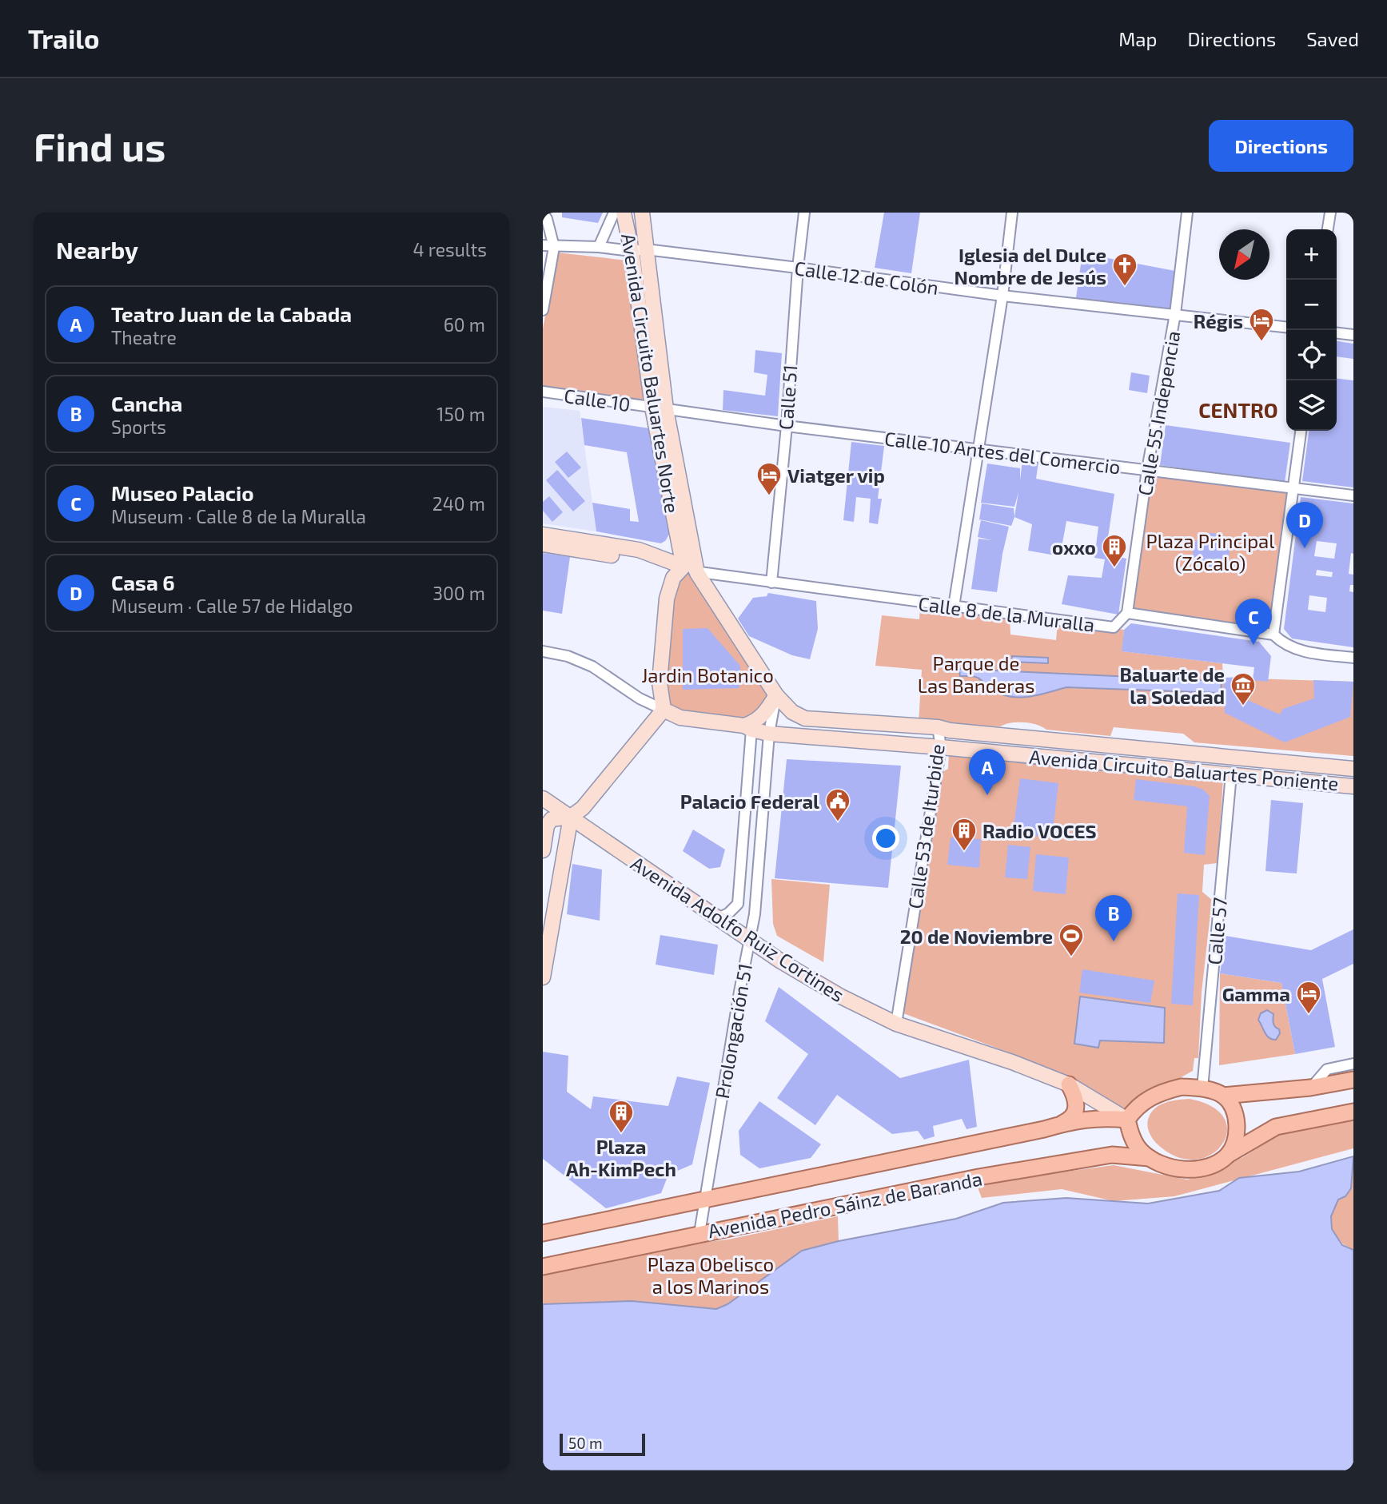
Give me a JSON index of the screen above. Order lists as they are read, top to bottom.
{
  "streets": {
    "main road": [
      "Avenida Circuito Baluartes Norte",
      "Avenida Circuito Baluartes Poniente",
      "Avenida Adolfo Ruiz Cortines",
      "Avenida Pedro Sáinz de Baranda"
    ],
    "street": [
      "Calle 12 de Colón",
      "Calle 51",
      "Calle 10",
      "Calle 55 Indepencia",
      "Calle 10 Antes del Comercio",
      "Calle 8 de la Muralla",
      "Calle 53 de Iturbide",
      "Calle 57",
      "Prolongación 51"
    ]
  },
  "crossings": [
    ["Calle 12 de Colón", "Avenida Circuito Baluartes Norte"],
    ["Calle 12 de Colón", "Calle 51"],
    ["Calle 12 de Colón", "Calle 55 Indepencia"],
    ["Avenida Circuito Baluartes Norte", "Calle 10"],
    ["Avenida Circuito Baluartes Norte", "Calle 10 Antes del Comercio"],
    ["Avenida Circuito Baluartes Norte", "Calle 8 de la Muralla"],
    ["Avenida Circuito Baluartes Norte", "Avenida Circuito Baluartes Poniente"],
    ["Calle 51", "Calle 10 Antes del Comercio"],
    ["Calle 51", "Calle 8 de la Muralla"],
    ["Calle 10", "Calle 10 Antes del Comercio"],
    ["Calle 55 Indepencia", "Calle 10 Antes del Comercio"],
    ["Calle 55 Indepencia", "Calle 8 de la Muralla"],
    ["Calle 8 de la Muralla", "Avenida Circuito Baluartes Poniente"],
    ["Avenida Circuito Baluartes Poniente", "Calle 53 de Iturbide"],
    ["Avenida Circuito Baluartes Poniente", "Calle 57"],
    ["Avenida Circuito Baluartes Poniente", "Prolongación 51"],
    ["Calle 53 de Iturbide", "Avenida Adolfo Ruiz Cortines"],
    ["Avenida Adolfo Ruiz Cortines", "Calle 57"],
    ["Avenida Adolfo Ruiz Cortines", "Prolongación 51"],
    ["Avenida Adolfo Ruiz Cortines", "Avenida Pedro Sáinz de Baranda"],
    ["Calle 57", "Avenida Pedro Sáinz de Baranda"],
    ["Prolongación 51", "Avenida Pedro Sáinz de Baranda"]
  ],
  "districts": ["CENTRO"],
  "parks": [
    "Plaza Principal (Zócalo)",
    "Parque de Las Banderas",
    "Jardin Botanico",
    "Plaza Obelisco a los Marinos"
  ],
  "places": {
    "church": ["Iglesia del Dulce Nombre de Jesús"],
    "hotel": ["Régis", "Viatger vip", "Gamma"],
    "building": ["oxxo", "Radio VOCES", "Plaza Ah-KimPech"],
    "museum": ["Baluarte de la Soledad"],
    "public building": ["Palacio Federal"],
    "sports": ["20 de Noviembre"]
  },
  "scale_bar": "50 m",
  "north": "bottom left",
  "page": {
    "header": "Trailo",
    "nav": ["Map", "Directions", "Saved"],
    "buttons": "Directions",
    "title": "Find us",
    "heading": ["Nearby", "4 results"],
    "map_buttons": ["+", "−"],
    "list": [
      {
        "mark": "A",
        "name": "Teatro Juan de la Cabada",
        "note": "Theatre",
        "value": "60 m"
      },
      {
        "mark": "B",
        "name": "Cancha",
        "note": "Sports",
        "value": "150 m"
      },
      {
        "mark": "C",
        "name": "Museo Palacio",
        "note": "Museum · Calle 8 de la Muralla",
        "value": "240 m"
      },
      {
        "mark": "D",
        "name": "Casa 6",
        "note": "Museum · Calle 57 de Hidalgo",
        "value": "300 m"
      }
    ],
    "pins": [
      "D",
      "C",
      "A",
      "B"
    ],
    "scale": "50 m"
  }
}
